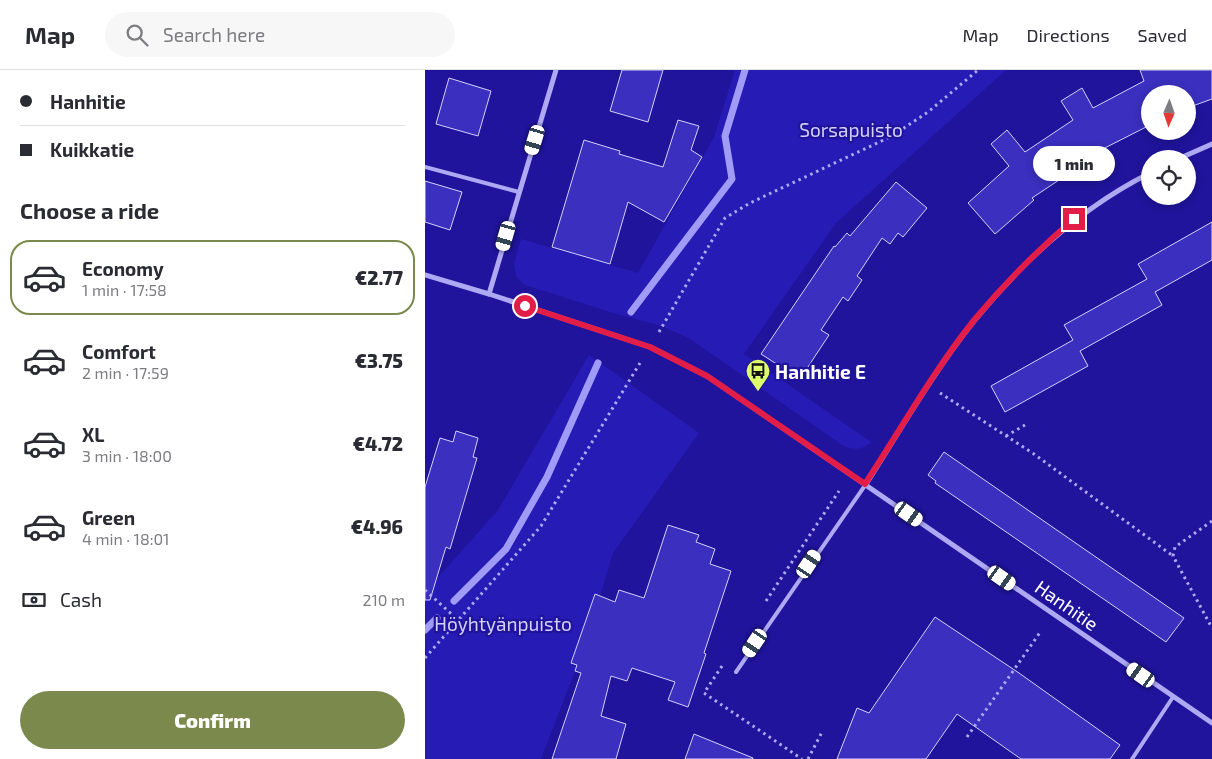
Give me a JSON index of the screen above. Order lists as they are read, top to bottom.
{
  "streets": {
    "street": ["Hanhitie"]
  },
  "parks": ["Sorsapuisto", "Höyhtyänpuisto"],
  "places": {
    "bus stop": ["Hanhitie E"]
  },
  "north": "bottom",
  "page": {
    "header": "Map",
    "search": "Search here",
    "nav": ["Map", "Directions", "Saved"],
    "banner": ["Hanhitie", "Kuikkatie"],
    "bubble": "1 min",
    "heading": "Choose a ride",
    "list": [
      {
        "name": "Economy",
        "note": "1 min · 17:58",
        "value": "€2.77"
      },
      {
        "name": "Comfort",
        "note": "2 min · 17:59",
        "value": "€3.75"
      },
      {
        "name": "XL",
        "note": "3 min · 18:00",
        "value": "€4.72"
      },
      {
        "name": "Green",
        "note": "4 min · 18:01",
        "value": "€4.96"
      }
    ],
    "pay": ["Cash", "210 m"],
    "buttons": "Confirm"
  }
}
